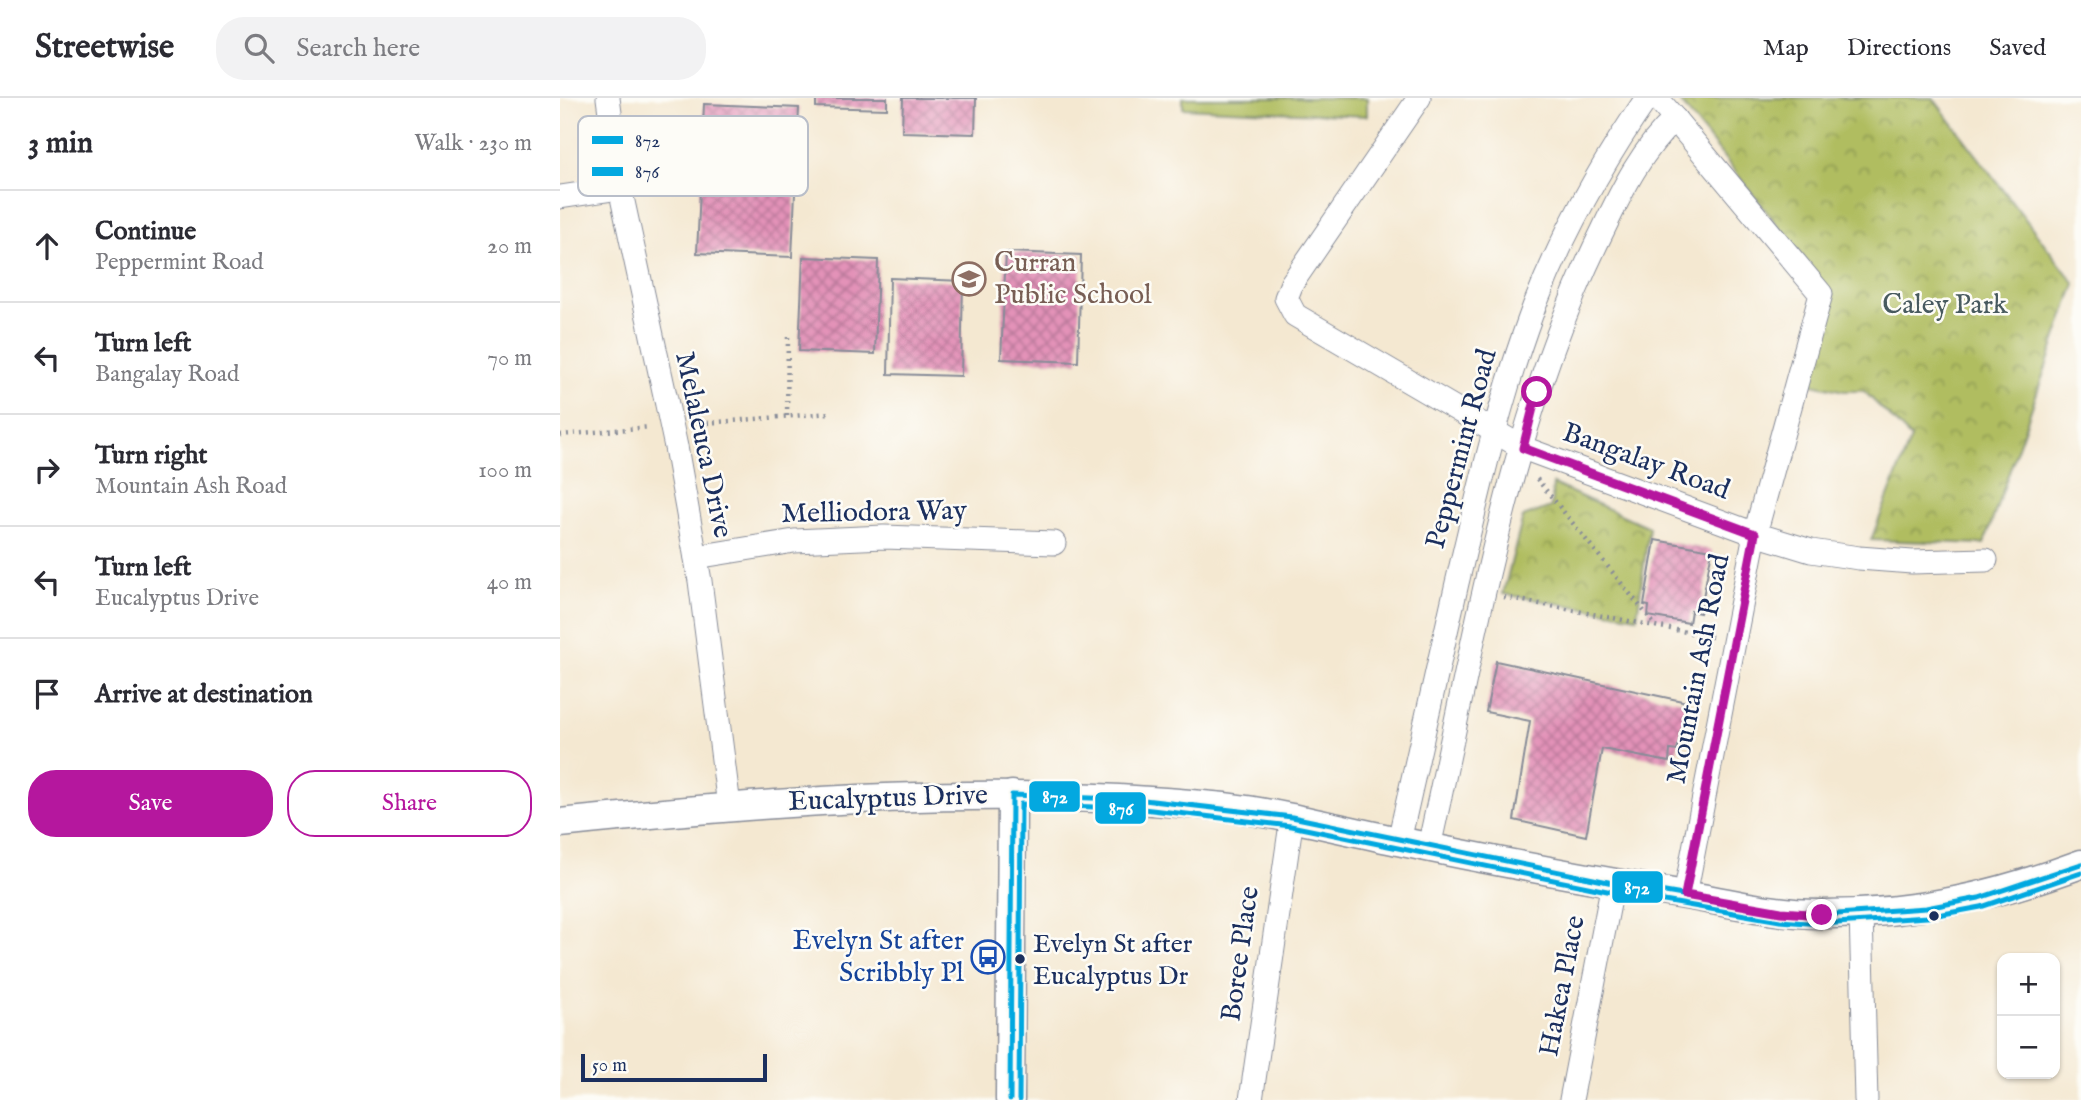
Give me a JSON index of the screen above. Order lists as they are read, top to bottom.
{
  "streets": {
    "street": [
      "Melaleuca Drive",
      "Peppermint Road",
      "Bangalay Road",
      "Melliodora Way",
      "Mountain Ash Road",
      "Eucalyptus Drive",
      "Boree Place",
      "Hakea Place"
    ]
  },
  "crossings": [
    ["Melaleuca Drive", "Melliodora Way"],
    ["Melaleuca Drive", "Eucalyptus Drive"],
    ["Peppermint Road", "Bangalay Road"],
    ["Peppermint Road", "Mountain Ash Road"],
    ["Peppermint Road", "Eucalyptus Drive"],
    ["Bangalay Road", "Mountain Ash Road"],
    ["Mountain Ash Road", "Eucalyptus Drive"],
    ["Eucalyptus Drive", "Boree Place"],
    ["Eucalyptus Drive", "Hakea Place"]
  ],
  "parks": ["Caley Park"],
  "places": {
    "school or university": ["Curran Public School"],
    "bus stop": ["Evelyn St after Scribbly Pl"],
    "other": ["Evelyn St after Eucalyptus Dr"]
  },
  "lines": ["transit line 872", "transit line 876"],
  "legend": ["872", "876"],
  "scale_bar": "50 m",
  "page": {
    "header": "Streetwise",
    "search": "Search here",
    "nav": ["Map", "Directions", "Saved"],
    "heading": ["3 min", "Walk · 230 m"],
    "list": [
      ["Continue", "Peppermint Road", "20 m"],
      ["Turn left", "Bangalay Road", "70 m"],
      ["Turn right", "Mountain Ash Road", "100 m"],
      ["Turn left", "Eucalyptus Drive", "40 m"],
      "Arrive at destination"
    ],
    "buttons": ["Save", "Share"],
    "map_buttons": ["+", "−"],
    "scale": "50 m"
  }
}
